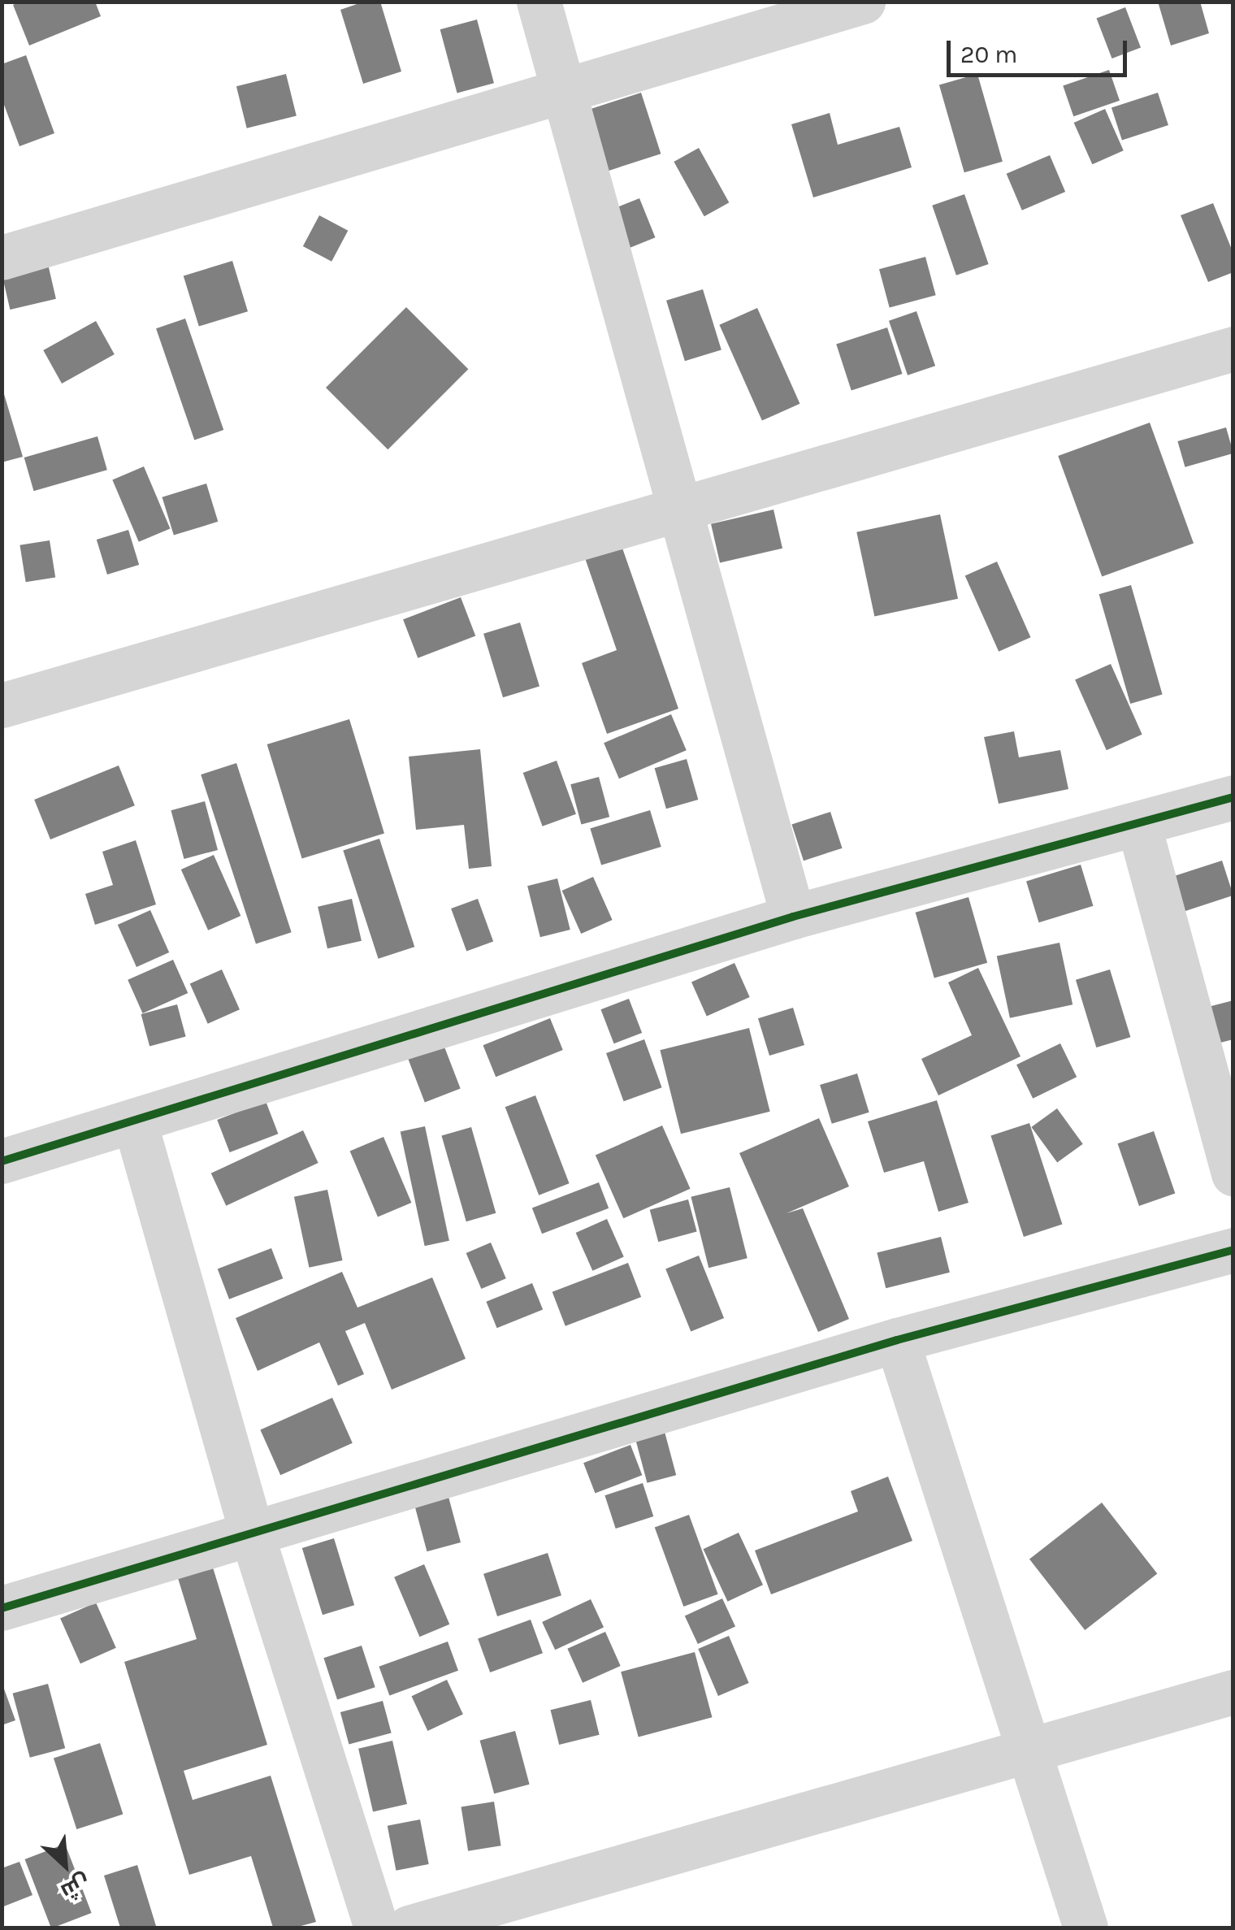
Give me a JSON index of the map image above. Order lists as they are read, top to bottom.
{
  "scale_bar": "20 m",
  "north": "bottom right"
}
